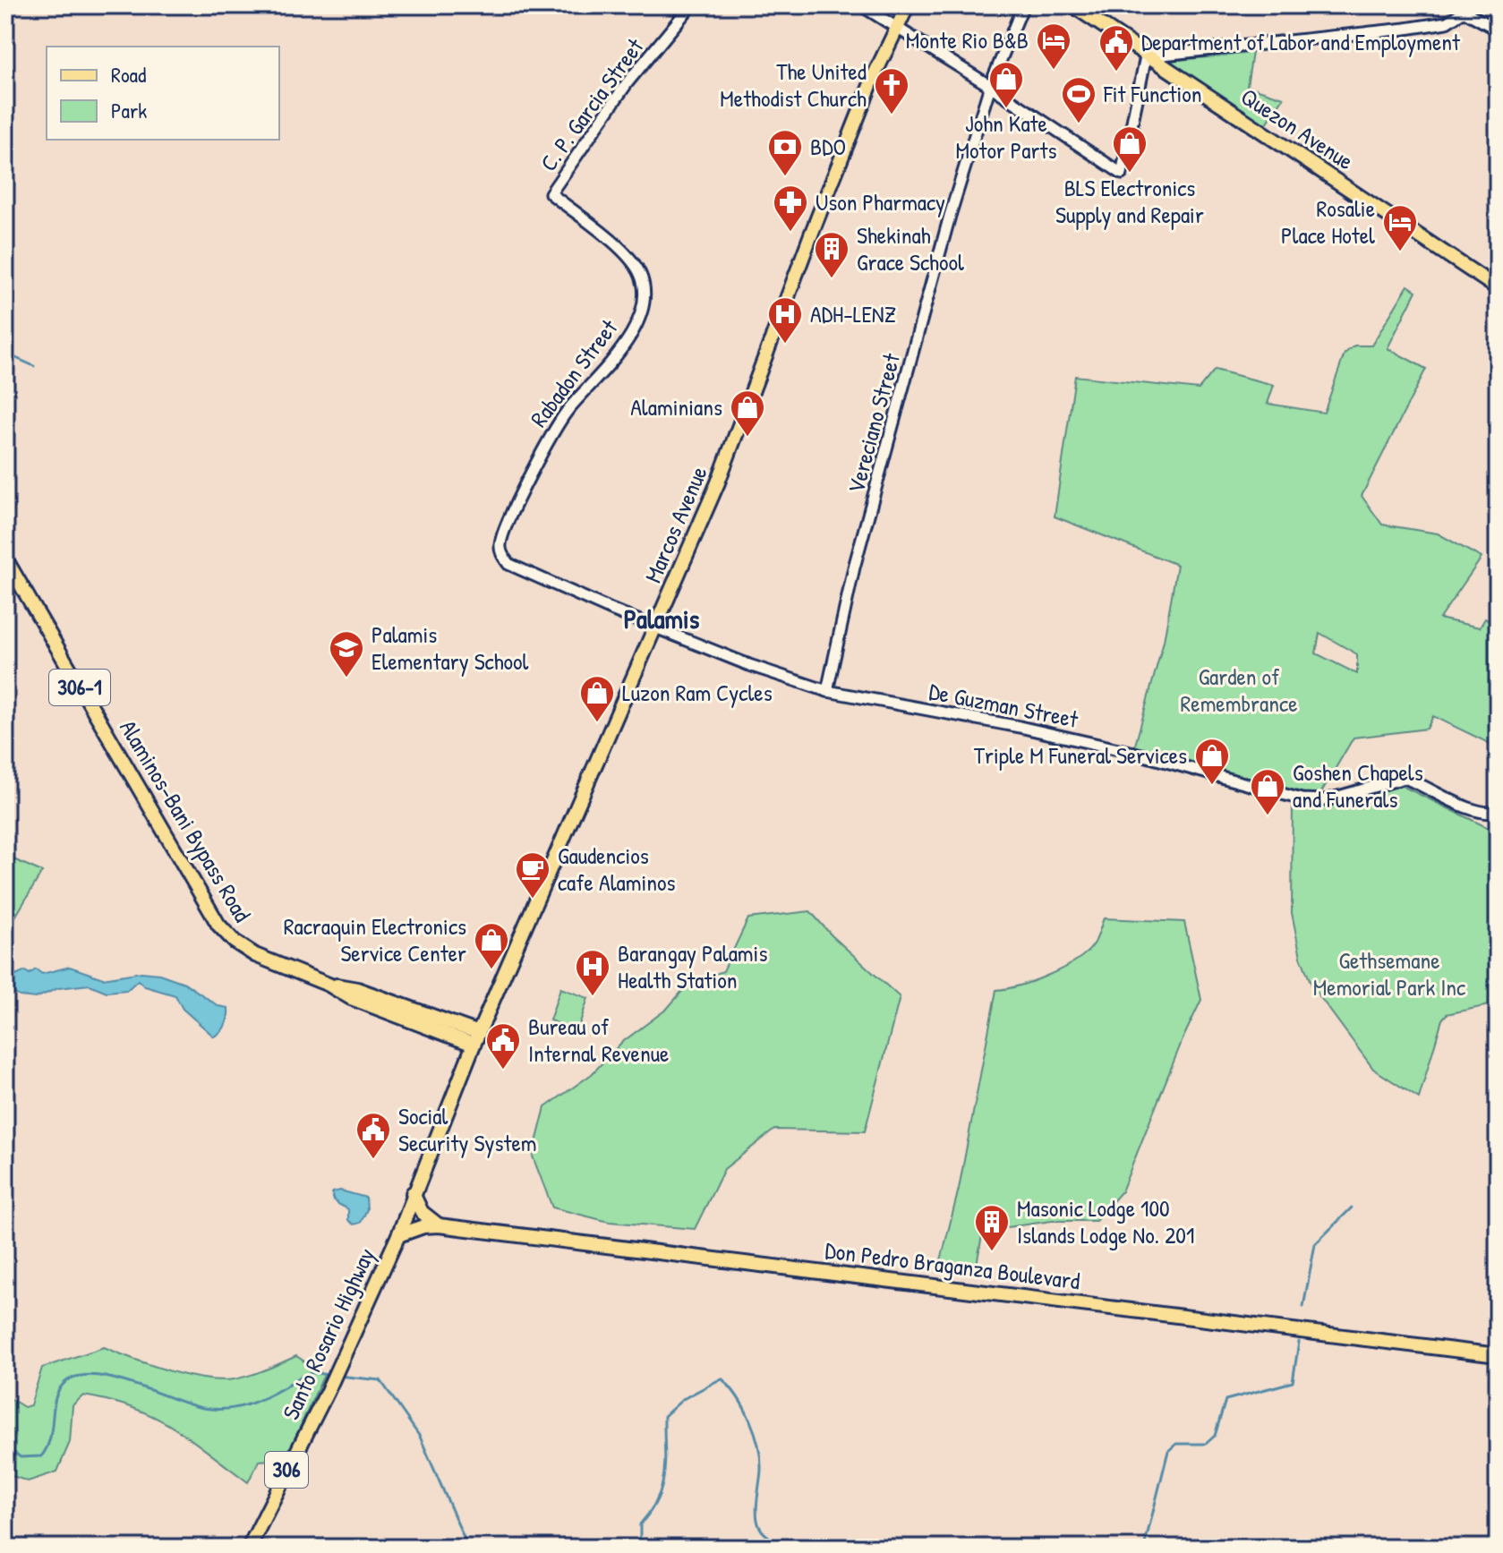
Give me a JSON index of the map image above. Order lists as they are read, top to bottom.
{
  "streets": {
    "main road": [
      "Quezon Avenue",
      "Marcos Avenue",
      "306-1",
      "Alaminos-Bani Bypass Road",
      "Don Pedro Braganza Boulevard",
      "Santo Rosario Highway",
      "306"
    ],
    "street": [
      "C. P. Garcia Street",
      "Rabadon Street",
      "Vereciano Street",
      "De Guzman Street"
    ]
  },
  "crossings": [
    ["C. P. Garcia Street", "Rabadon Street"],
    ["Rabadon Street", "De Guzman Street"],
    ["Vereciano Street", "De Guzman Street"],
    ["Marcos Avenue", "De Guzman Street"],
    ["Marcos Avenue", "Alaminos-Bani Bypass Road"],
    ["Marcos Avenue", "Santo Rosario Highway"],
    ["Don Pedro Braganza Boulevard", "Santo Rosario Highway"]
  ],
  "districts": ["Palamis"],
  "parks": ["Garden of Remembrance", "Gethsemane Memorial Park Inc"],
  "places": {
    "hotel": ["Monte Rio B&B", "Rosalie Place Hotel"],
    "public building": ["Department of Labor and Employment", "Bureau of Internal Revenue", "Social Security System"],
    "shop": [
      "John Kate Motor Parts",
      "BLS Electronics Supply and Repair",
      "Alaminians",
      "Luzon Ram Cycles",
      "Triple M Funeral Services",
      "Goshen Chapels and Funerals",
      "Racraquin Electronics Service Center"
    ],
    "church": ["The United Methodist Church"],
    "sports": ["Fit Function"],
    "bank": ["BDO"],
    "pharmacy": ["Uson Pharmacy"],
    "building": ["Shekinah Grace School", "Masonic Lodge 100 Islands Lodge No. 201"],
    "hospital": ["ADH-LENZ", "Barangay Palamis Health Station"],
    "school or university": ["Palamis Elementary School"],
    "cafe": ["Gaudencios cafe Alaminos"]
  },
  "legend": ["Road", "Park"]
}
